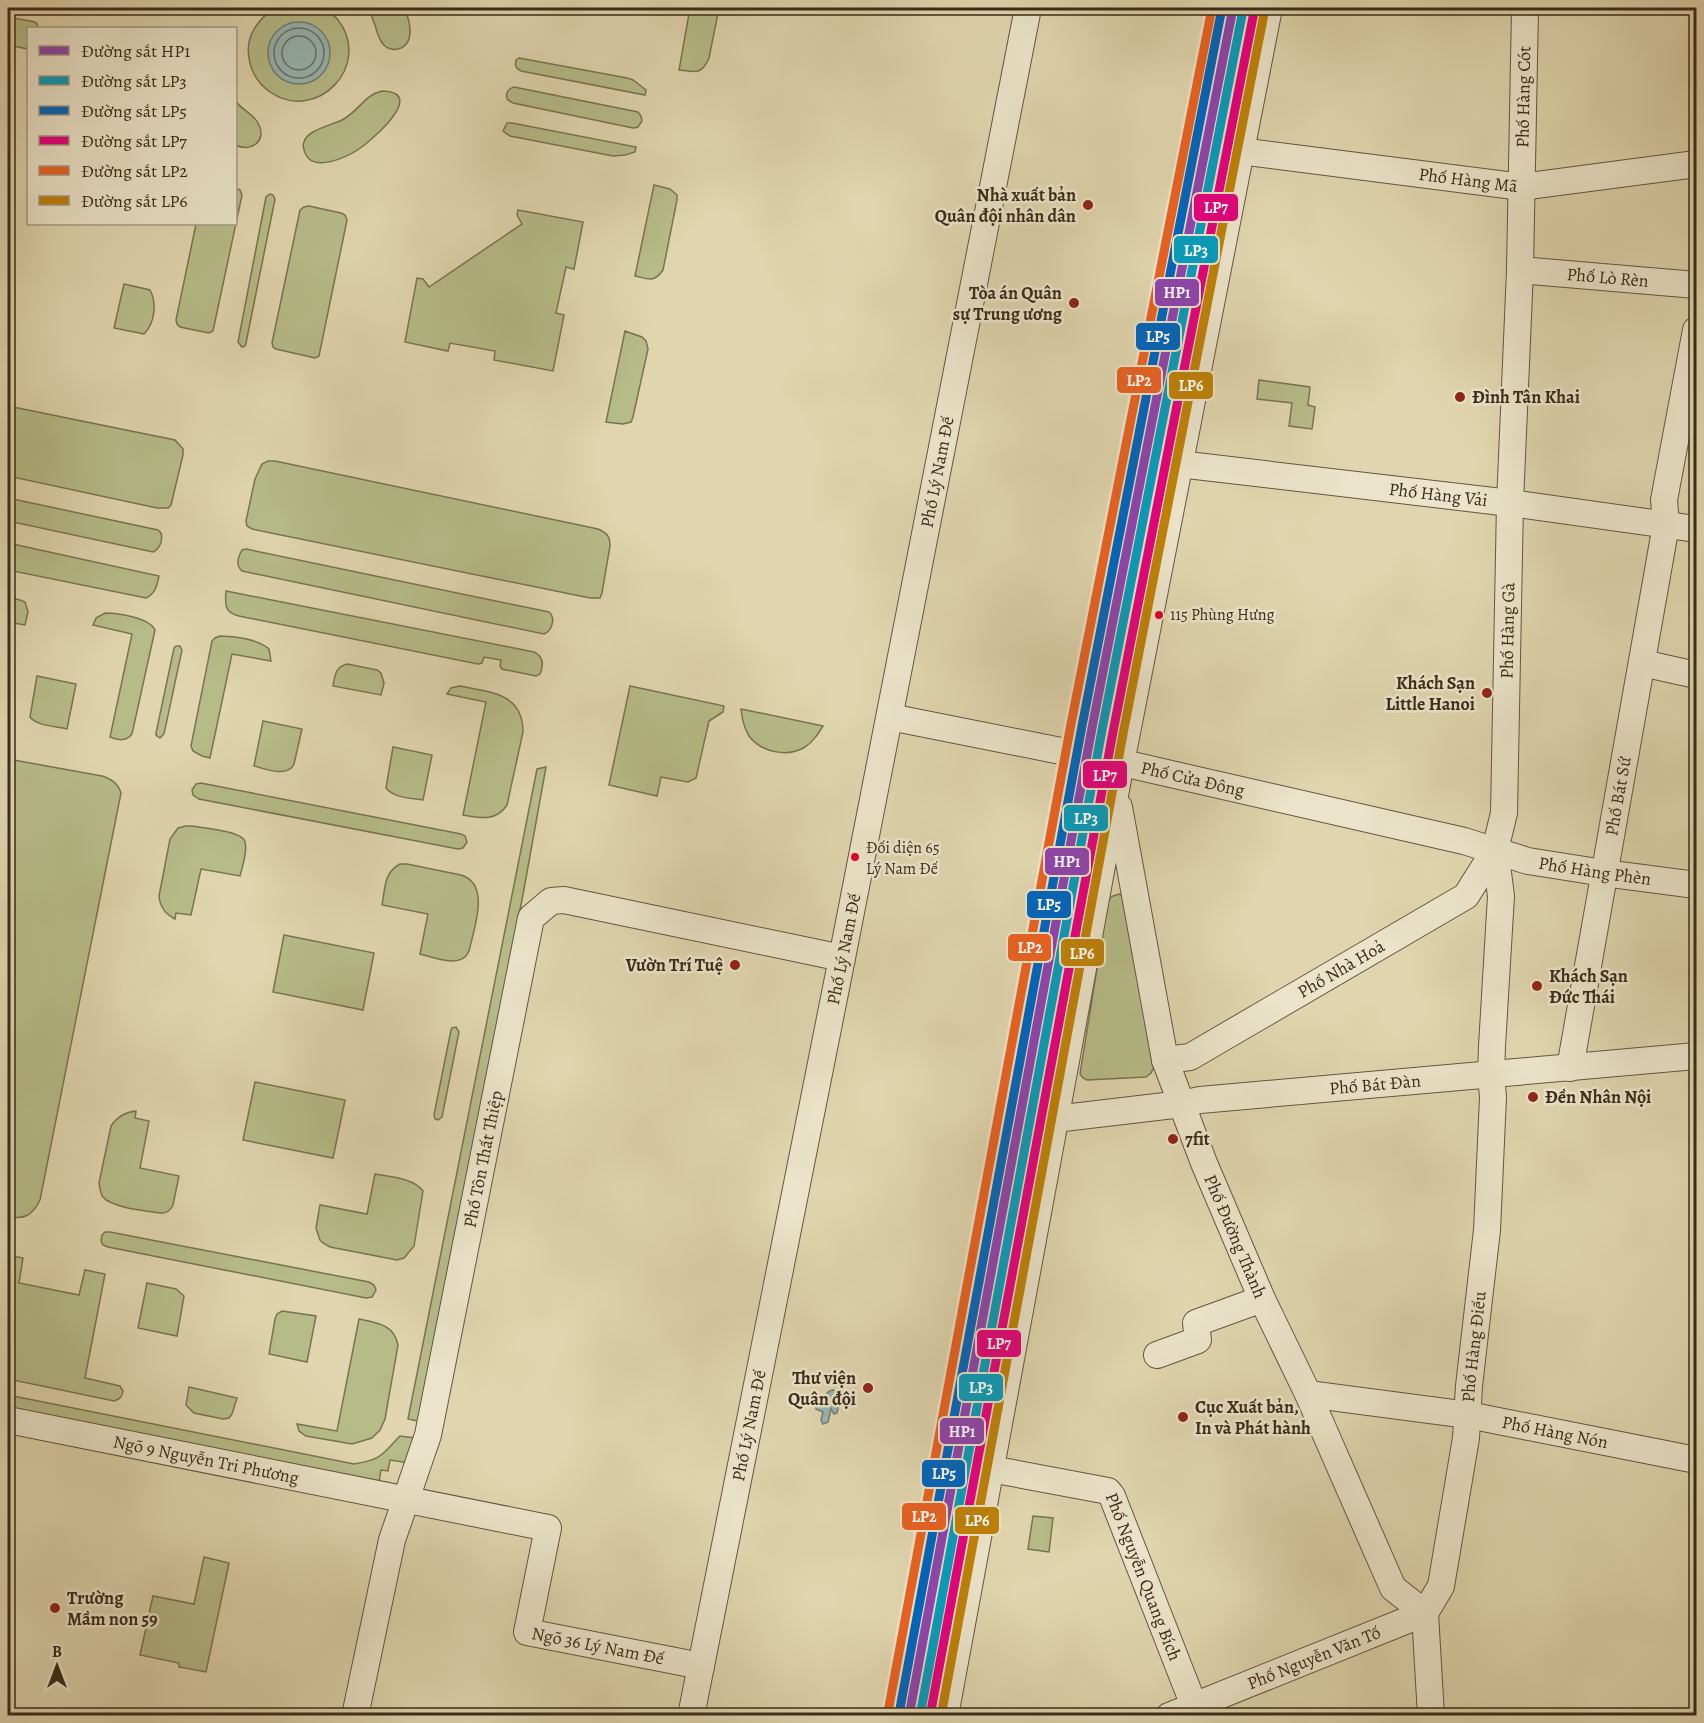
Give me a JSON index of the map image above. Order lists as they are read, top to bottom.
{
  "streets": {
    "street": [
      "Phố Hàng Cót",
      "Phố Hàng Mã",
      "Phố Lò Rèn",
      "Phố Lý Nam Đế",
      "Phố Hàng Vải",
      "Phố Hàng Gà",
      "Phố Cửa Đông",
      "Phố Bát Sứ",
      "Phố Hàng Phèn",
      "Phố Nhà Hoả",
      "Phố Bát Đàn",
      "Phố Tôn Thất Thiệp",
      "Phố Đường Thành",
      "Phố Hàng Điếu",
      "Phố Hàng Nón",
      "Ngõ 9 Nguyễn Tri Phương",
      "Phố Nguyễn Quang Bích",
      "Ngõ 36 Lý Nam Đế",
      "Phố Nguyễn Văn Tố"
    ]
  },
  "crossings": [
    ["Phố Hàng Cót", "Phố Hàng Mã"],
    ["Phố Hàng Cót", "Phố Hàng Gà"],
    ["Phố Hàng Mã", "Phố Hàng Gà"],
    ["Phố Lò Rèn", "Phố Hàng Gà"],
    ["Phố Lý Nam Đế", "Phố Cửa Đông"],
    ["Phố Lý Nam Đế", "Phố Tôn Thất Thiệp"],
    ["Phố Lý Nam Đế", "Ngõ 36 Lý Nam Đế"],
    ["Phố Hàng Vải", "Phố Hàng Gà"],
    ["Phố Hàng Vải", "Phố Bát Sứ"],
    ["Phố Hàng Gà", "Phố Cửa Đông"],
    ["Phố Hàng Gà", "Phố Hàng Phèn"],
    ["Phố Hàng Gà", "Phố Nhà Hoả"],
    ["Phố Hàng Gà", "Phố Bát Đàn"],
    ["Phố Hàng Gà", "Phố Hàng Điếu"],
    ["Phố Cửa Đông", "Phố Hàng Phèn"],
    ["Phố Cửa Đông", "Phố Nhà Hoả"],
    ["Phố Bát Sứ", "Phố Hàng Phèn"],
    ["Phố Bát Sứ", "Phố Bát Đàn"],
    ["Phố Hàng Phèn", "Phố Nhà Hoả"],
    ["Phố Nhà Hoả", "Phố Đường Thành"],
    ["Phố Bát Đàn", "Phố Đường Thành"],
    ["Phố Bát Đàn", "Phố Hàng Điếu"],
    ["Phố Tôn Thất Thiệp", "Ngõ 9 Nguyễn Tri Phương"],
    ["Phố Đường Thành", "Phố Hàng Điếu"],
    ["Phố Đường Thành", "Phố Hàng Nón"],
    ["Phố Đường Thành", "Phố Nguyễn Văn Tố"],
    ["Phố Hàng Điếu", "Phố Hàng Nón"],
    ["Phố Hàng Điếu", "Phố Nguyễn Văn Tố"],
    ["Ngõ 9 Nguyễn Tri Phương", "Ngõ 36 Lý Nam Đế"],
    ["Phố Nguyễn Quang Bích", "Phố Nguyễn Văn Tố"]
  ],
  "places": [
    "Nhà xuất bản Quân đội nhân dân",
    "Tòa án Quân sự Trung ương",
    "Đình Tân Khai",
    "115 Phùng Hưng",
    "Khách Sạn Little Hanoi",
    "Đối diện 65 Lý Nam Đế",
    "Vườn Trí Tuệ",
    "Khách Sạn Đức Thái",
    "Đền Nhân Nội",
    "7fit",
    "Thư viện Quân đội",
    "Cục Xuất bản, In và Phát hành",
    "Trường Mầm non 59"
  ],
  "lines": [
    "rail line HP1",
    "rail line LP5",
    "rail line LP2",
    "rail line LP3",
    "rail line LP7",
    "rail line LP6"
  ],
  "legend": [
    "Đường sắt HP1",
    "Đường sắt LP3",
    "Đường sắt LP5",
    "Đường sắt LP7",
    "Đường sắt LP2",
    "Đường sắt LP6"
  ],
  "north": "top"
}
